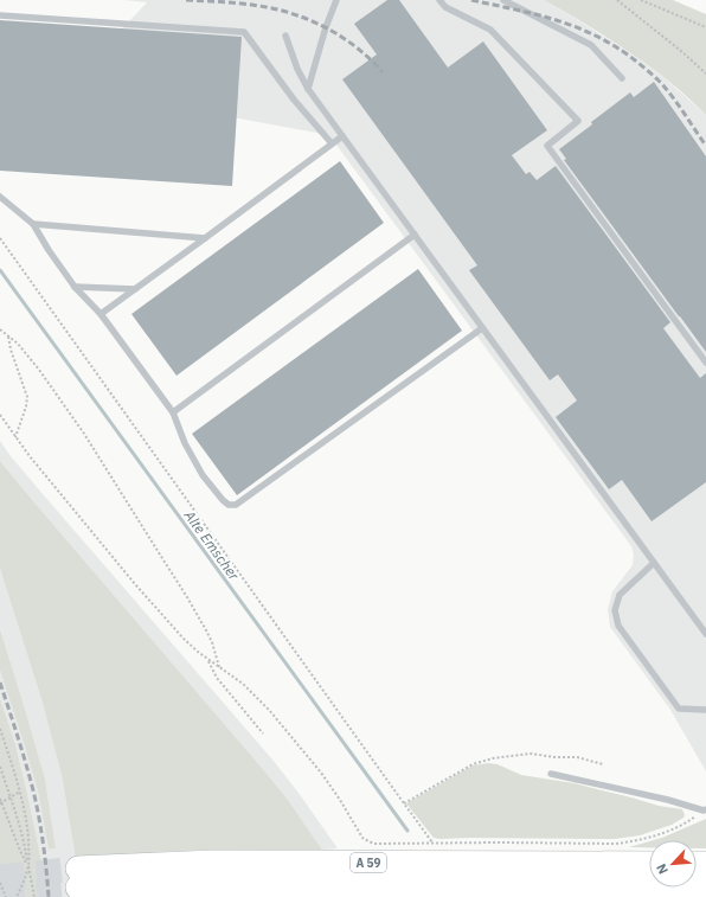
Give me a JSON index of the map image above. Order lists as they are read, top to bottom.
{
  "streets": {
    "highway": ["A 59"]
  },
  "water": ["Alte Emscher"],
  "north": "bottom left"
}
